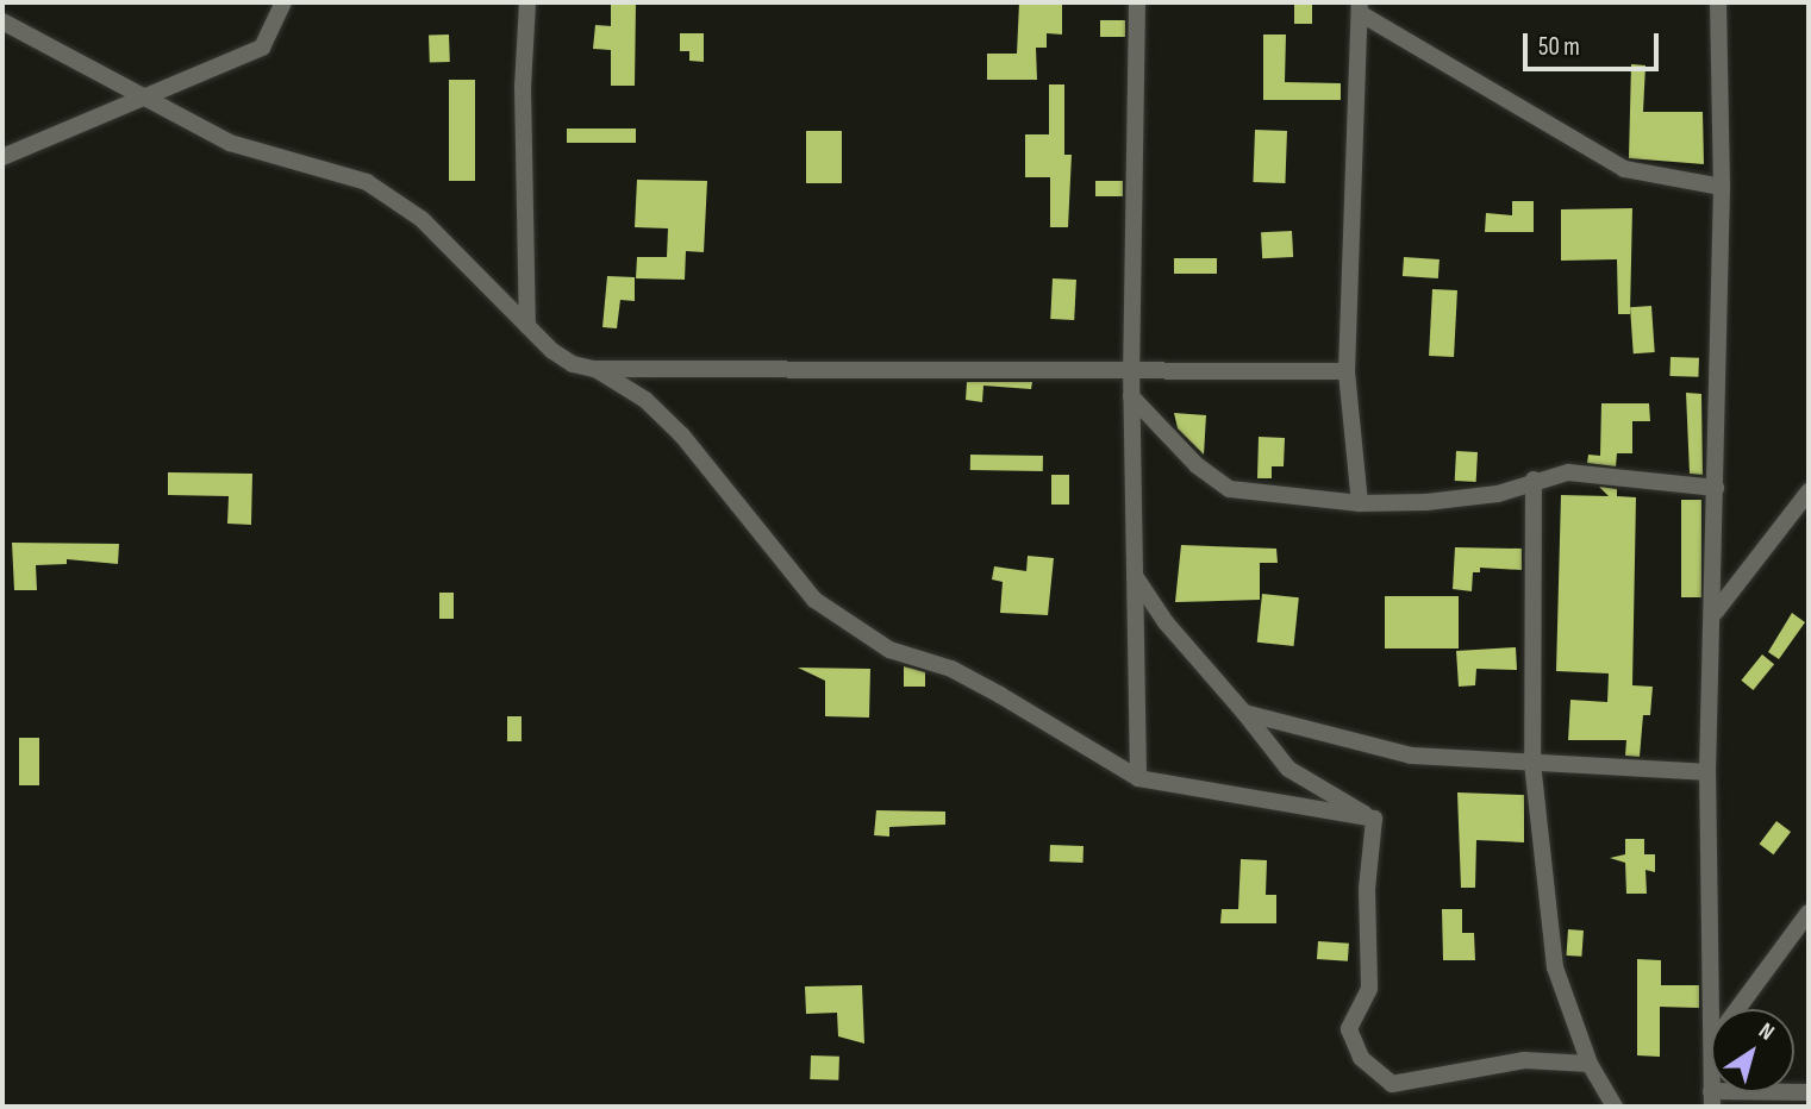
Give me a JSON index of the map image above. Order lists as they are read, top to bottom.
{
  "scale_bar": "50 m",
  "north": "top right"
}
